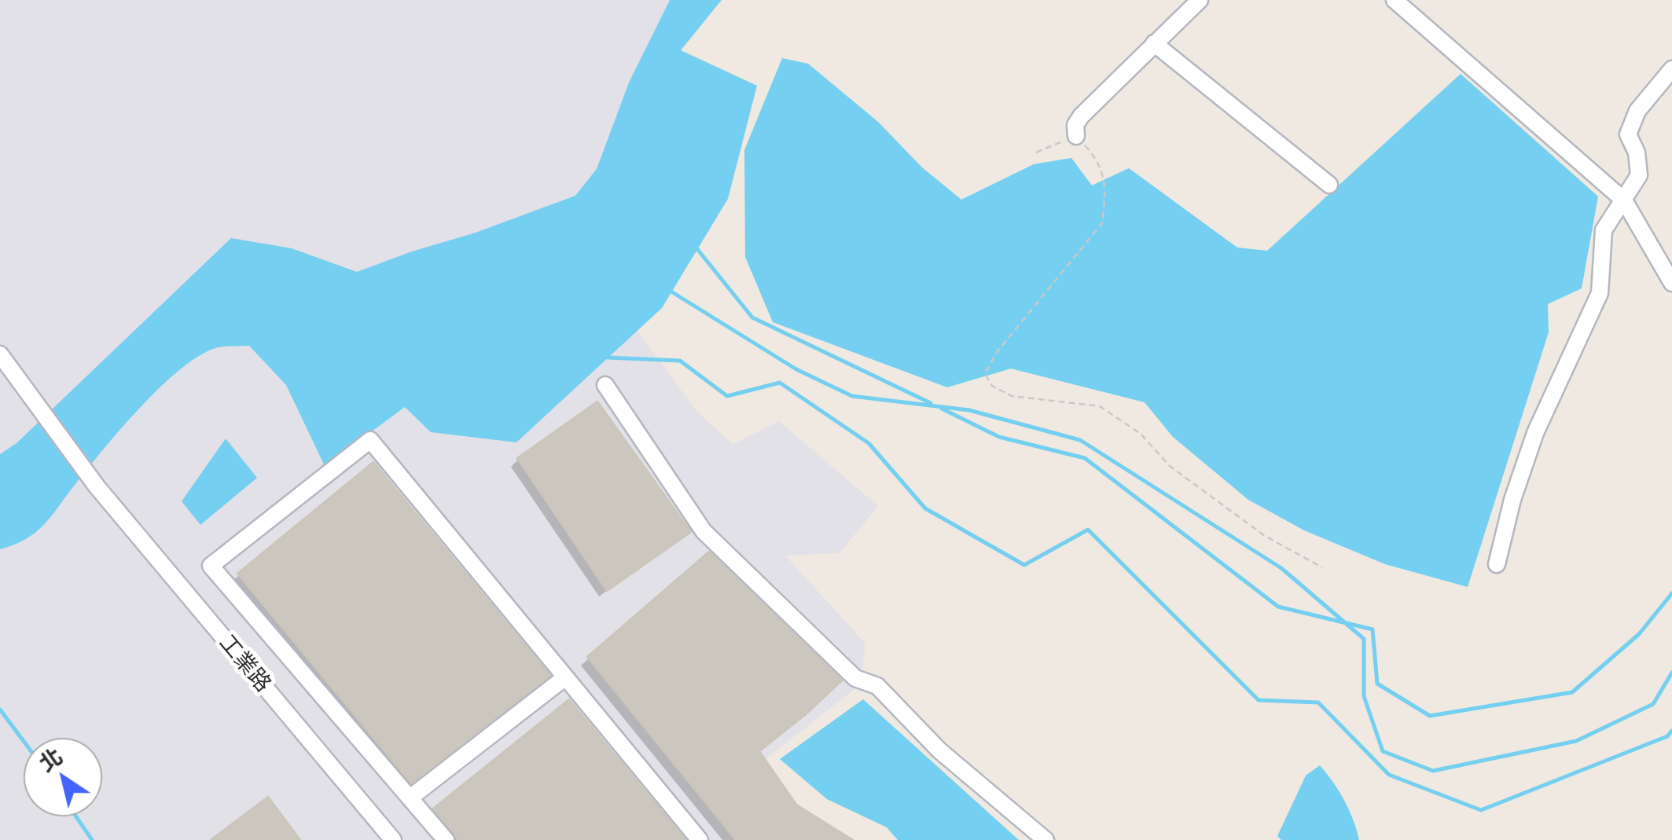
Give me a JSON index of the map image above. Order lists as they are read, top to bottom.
{
  "streets": {
    "street": ["工業路"]
  },
  "north": "top left"
}
